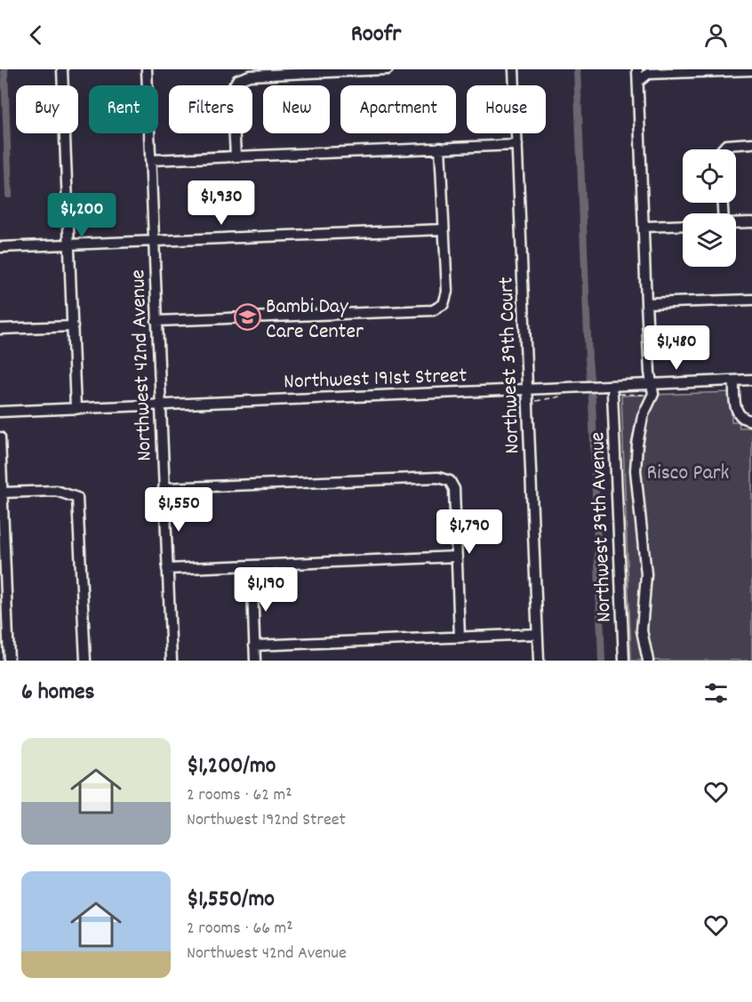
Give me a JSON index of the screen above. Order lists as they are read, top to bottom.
{
  "streets": {
    "street": [
      "Northwest 42nd Avenue",
      "Northwest 39th Court",
      "Northwest 191st Street",
      "Northwest 39th Avenue"
    ]
  },
  "crossings": [
    ["Northwest 42nd Avenue", "Northwest 191st Street"],
    ["Northwest 39th Court", "Northwest 191st Street"]
  ],
  "parks": ["Risco Park"],
  "places": {
    "school or university": ["Bambi Day Care Center"]
  },
  "page": {
    "header": "Roofr",
    "chip": [
      "Buy",
      "Rent",
      "Filters",
      "New",
      "Apartment",
      "House"
    ],
    "price": [
      "$1,930",
      "$1,200",
      "$1,480",
      "$1,550",
      "$1,790",
      "$1,190"
    ],
    "heading": "6 homes",
    "list": [
      {
        "name": "$1,200/mo",
        "note": "2 rooms · 62 m² · Northwest 192nd Street"
      },
      {
        "name": "$1,550/mo",
        "note": "2 rooms · 66 m² · Northwest 42nd Avenue"
      }
    ]
  }
}
